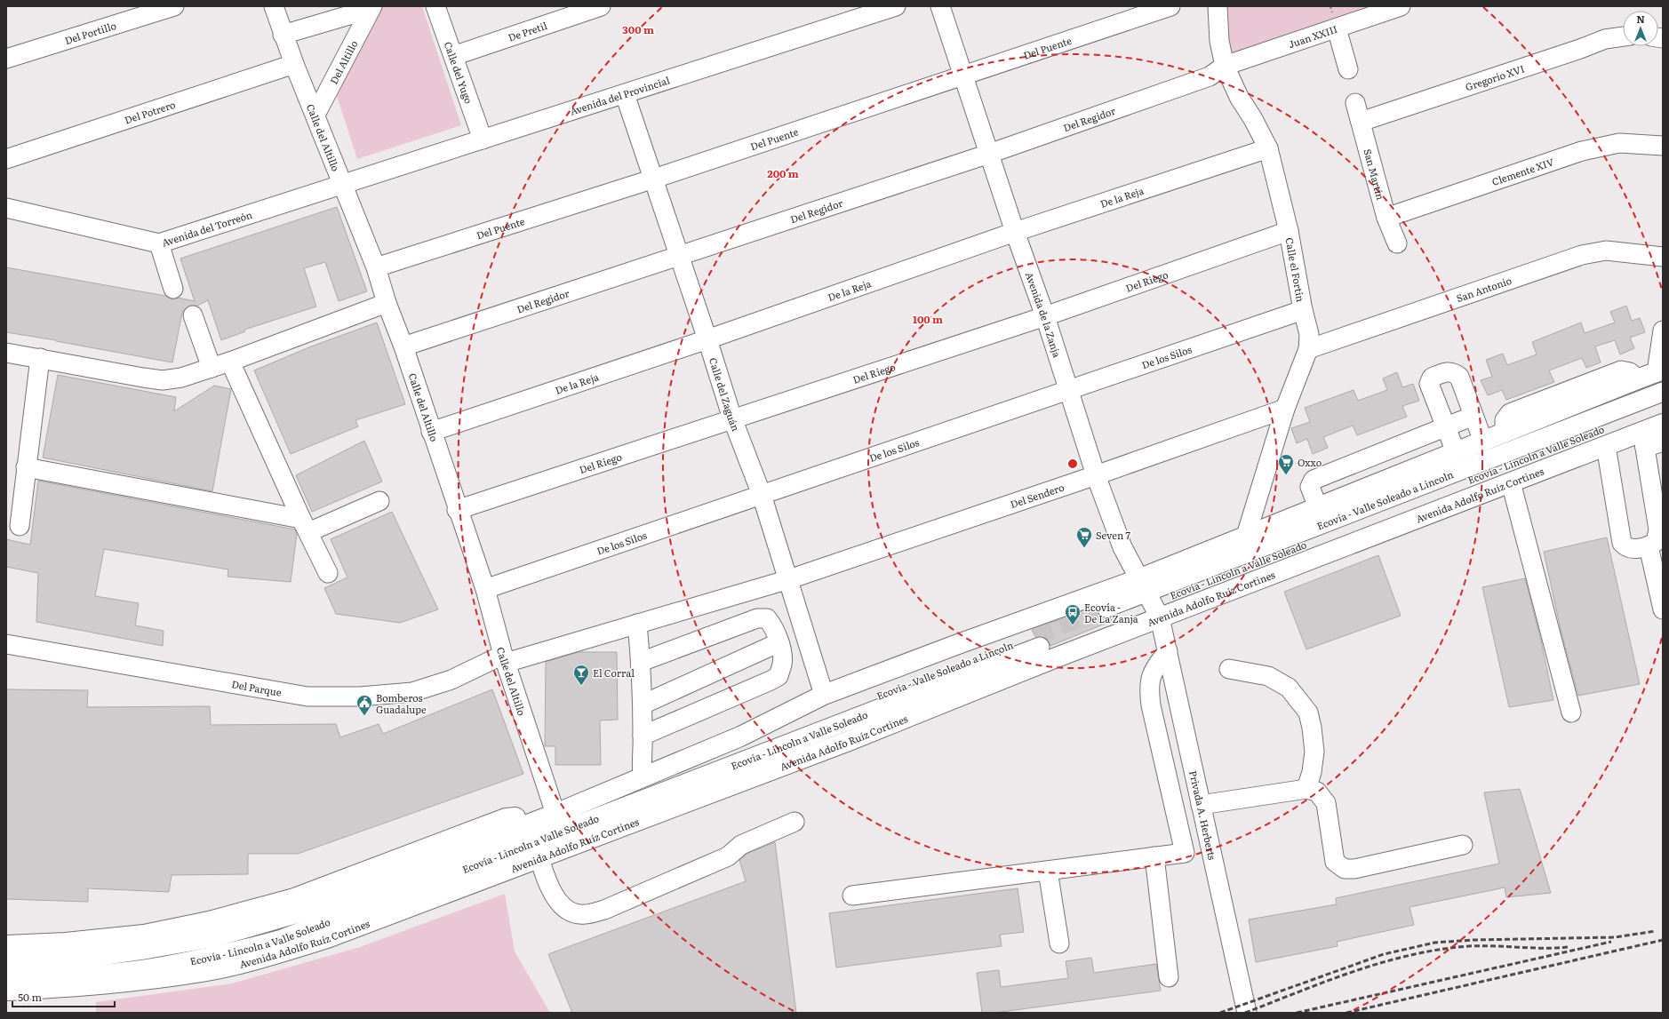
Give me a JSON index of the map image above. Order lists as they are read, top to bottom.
{
  "streets": {
    "main road": ["Avenida Adolfo Ruíz Cortines"],
    "street": [
      "De Pretil",
      "Del Portillo",
      "Juan XXIII",
      "Del Puente",
      "Del Altillo",
      "Calle del Yugo",
      "Gregorio XVI",
      "Avenida del Provincial",
      "Del Potrero",
      "Del Regidor",
      "Calle del Altillo",
      "Clemente XIV",
      "San Martín",
      "De la Reja",
      "Avenida del Torreón",
      "Calle el Fortín",
      "Del Riego",
      "San Antonio",
      "Avenida de la Zanja",
      "De los Silos",
      "Calle del Zaguán",
      "Ecovía - Lincoln a Valle Soleado",
      "Del Sendero",
      "Ecovía - Valle Soleado a Lincoln",
      "Del Parque",
      "Privada A. Herberts"
    ]
  },
  "crossings": [
    ["De Pretil", "Calle del Yugo"],
    ["Juan XXIII", "Del Regidor"],
    ["Juan XXIII", "Calle el Fortín"],
    ["Del Puente", "Calle del Altillo"],
    ["Del Puente", "Avenida de la Zanja"],
    ["Del Puente", "Calle del Zaguán"],
    ["Del Altillo", "Calle del Altillo"],
    ["Calle del Yugo", "Avenida del Provincial"],
    ["Gregorio XVI", "San Martín"],
    ["Avenida del Provincial", "Calle del Altillo"],
    ["Avenida del Provincial", "Avenida del Torreón"],
    ["Avenida del Provincial", "Calle del Zaguán"],
    ["Del Potrero", "Calle del Altillo"],
    ["Del Regidor", "Calle del Altillo"],
    ["Del Regidor", "Calle el Fortín"],
    ["Del Regidor", "Avenida de la Zanja"],
    ["Del Regidor", "Calle del Zaguán"],
    ["Calle del Altillo", "De la Reja"],
    ["Calle del Altillo", "Avenida del Torreón"],
    ["Calle del Altillo", "Del Riego"],
    ["Calle del Altillo", "De los Silos"],
    ["Calle del Altillo", "Avenida Adolfo Ruíz Cortines"],
    ["Calle del Altillo", "Del Parque"],
    ["Clemente XIV", "San Martín"],
    ["De la Reja", "Calle el Fortín"],
    ["De la Reja", "Avenida de la Zanja"],
    ["De la Reja", "Calle del Zaguán"],
    ["Calle el Fortín", "Del Riego"],
    ["Calle el Fortín", "San Antonio"],
    ["Calle el Fortín", "De los Silos"],
    ["Calle el Fortín", "Del Sendero"],
    ["Calle el Fortín", "Avenida Adolfo Ruíz Cortines"],
    ["Del Riego", "Avenida de la Zanja"],
    ["Del Riego", "Calle del Zaguán"],
    ["Avenida de la Zanja", "De los Silos"],
    ["Avenida de la Zanja", "Ecovía - Lincoln a Valle Soleado"],
    ["Avenida de la Zanja", "Del Sendero"],
    ["Avenida de la Zanja", "Avenida Adolfo Ruíz Cortines"],
    ["Avenida de la Zanja", "Ecovía - Valle Soleado a Lincoln"],
    ["Avenida de la Zanja", "Privada A. Herberts"],
    ["De los Silos", "Calle del Zaguán"],
    ["Calle del Zaguán", "Del Sendero"],
    ["Calle del Zaguán", "Avenida Adolfo Ruíz Cortines"],
    ["Ecovía - Lincoln a Valle Soleado", "Avenida Adolfo Ruíz Cortines"],
    ["Ecovía - Lincoln a Valle Soleado", "Ecovía - Valle Soleado a Lincoln"],
    ["Ecovía - Lincoln a Valle Soleado", "Privada A. Herberts"],
    ["Del Sendero", "Del Parque"],
    ["Avenida Adolfo Ruíz Cortines", "Ecovía - Valle Soleado a Lincoln"],
    ["Avenida Adolfo Ruíz Cortines", "Privada A. Herberts"],
    ["Ecovía - Valle Soleado a Lincoln", "Privada A. Herberts"]
  ],
  "places": {
    "supermarket": ["Oxxo", "Seven 7"],
    "bus stop": ["Ecovía - De La Zanja"],
    "bar": ["El Corral"],
    "public building": ["Bomberos Guadalupe"]
  },
  "scale_bar": "50 m",
  "north": "top",
  "rings": ["300 m", "200 m", "100 m"]
}
